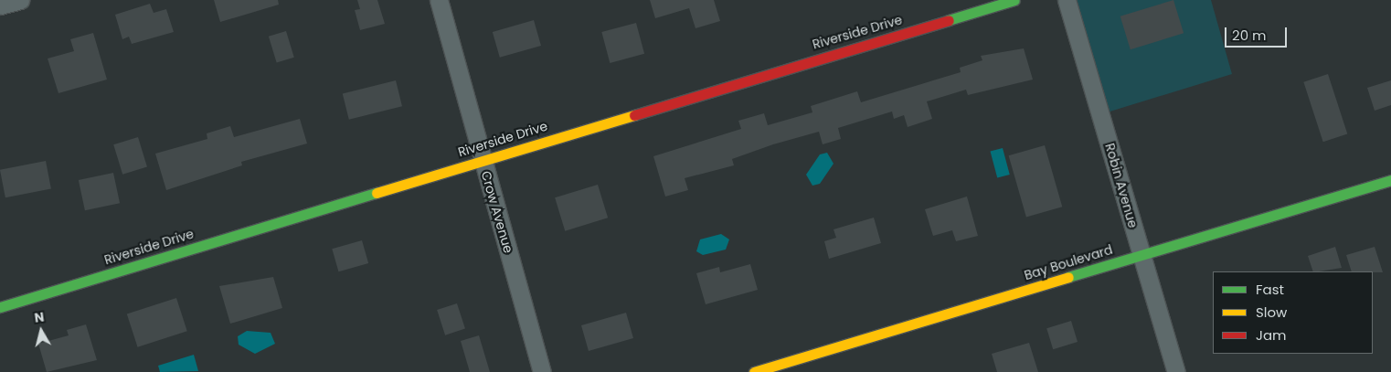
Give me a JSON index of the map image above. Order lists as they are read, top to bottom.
{
  "streets": {
    "street": [
      "Riverside Drive",
      "Robin Avenue",
      "Crow Avenue",
      "Bay Boulevard"
    ]
  },
  "crossings": [
    ["Riverside Drive", "Crow Avenue"],
    ["Robin Avenue", "Bay Boulevard"]
  ],
  "legend": ["Fast", "Slow", "Jam"],
  "scale_bar": "20 m",
  "north": "top"
}
